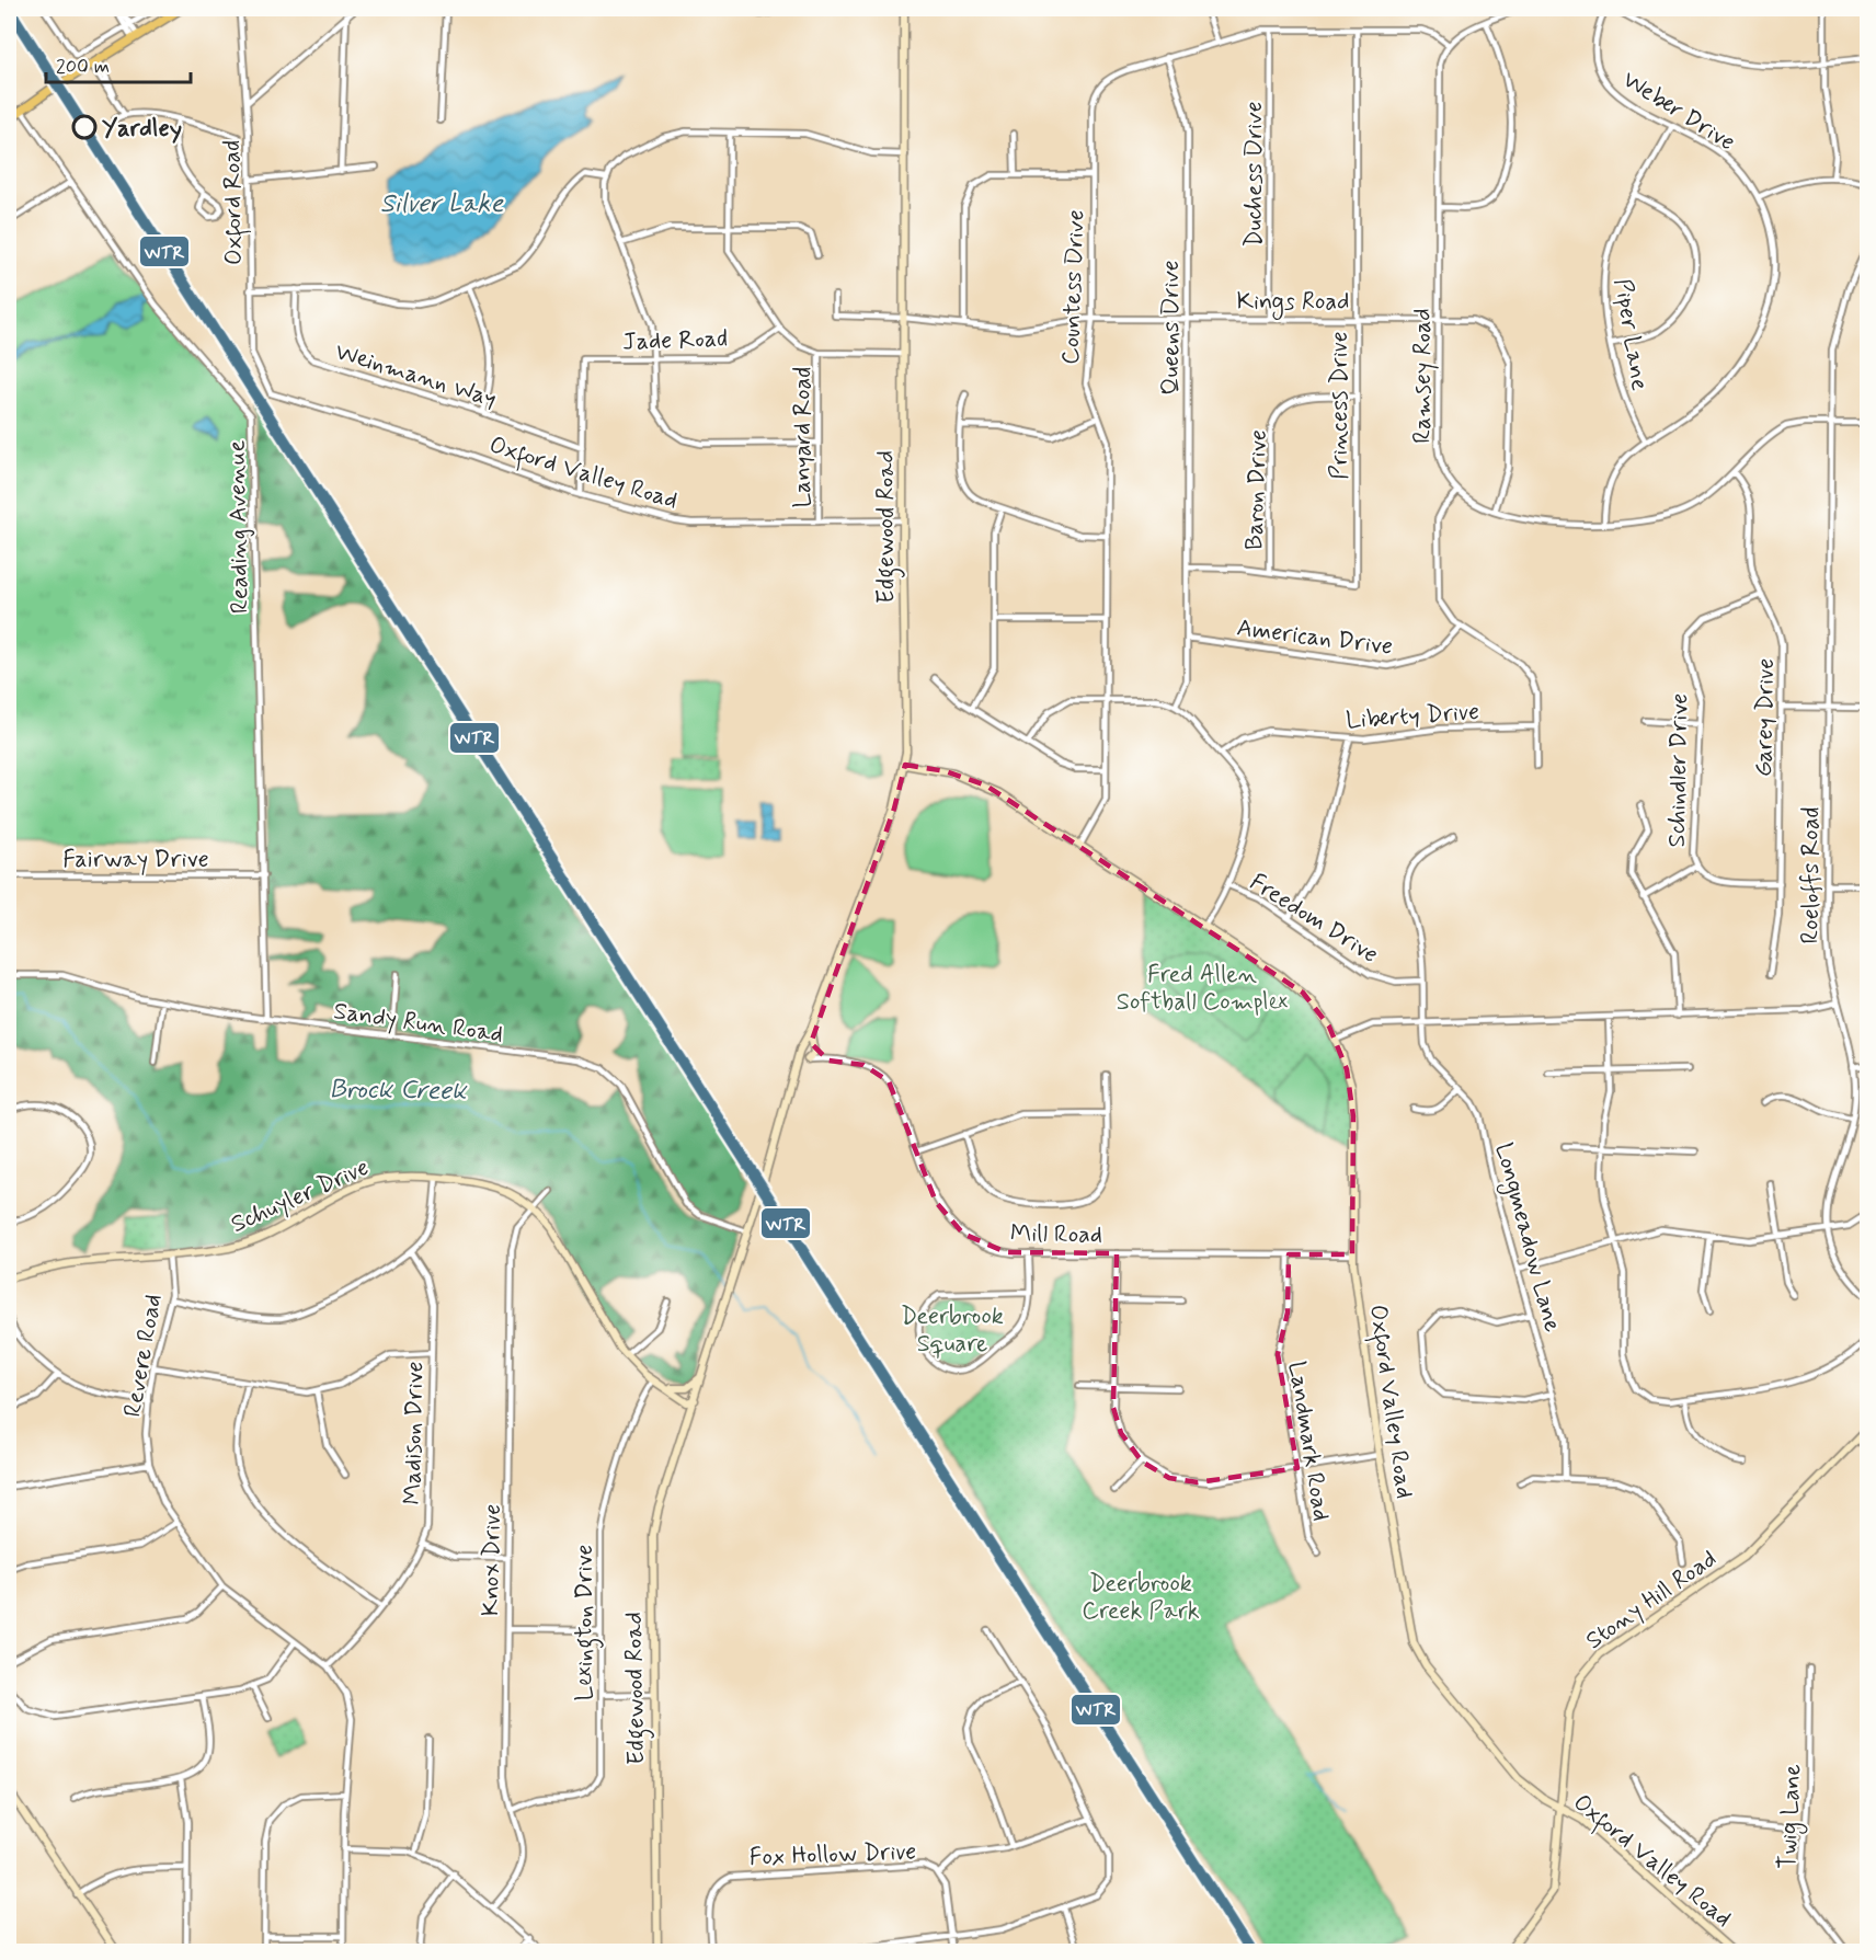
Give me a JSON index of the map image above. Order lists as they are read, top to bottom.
{
  "streets": {
    "street": [
      "Weber Drive",
      "Duchess Drive",
      "Oxford Road",
      "Countess Drive",
      "Kings Road",
      "Queens Drive",
      "Piper Lane",
      "Jade Road",
      "Weinmann Way",
      "Ramsey Road",
      "Princess Drive",
      "Lanyard Road",
      "Oxford Valley Road",
      "Baron Drive",
      "Reading Avenue",
      "Edgewood Road",
      "American Drive",
      "Liberty Drive",
      "Garey Drive",
      "Schindler Drive",
      "Fairway Drive",
      "Roeloffs Road",
      "Freedom Drive",
      "Sandy Run Road",
      "Schuyler Drive",
      "Mill Road",
      "Longmeadow Lane",
      "Revere Road",
      "Madison Drive",
      "Landmark Road",
      "Knox Drive",
      "Stony Hill Road",
      "Lexington Drive",
      "Twig Lane",
      "Fox Hollow Drive"
    ]
  },
  "crossings": [
    ["Weber Drive", "Piper Lane"],
    ["Weber Drive", "Ramsey Road"],
    ["Duchess Drive", "Countess Drive"],
    ["Duchess Drive", "Kings Road"],
    ["Oxford Road", "Oxford Valley Road"],
    ["Countess Drive", "Kings Road"],
    ["Countess Drive", "Queens Drive"],
    ["Countess Drive", "Ramsey Road"],
    ["Countess Drive", "Princess Drive"],
    ["Countess Drive", "Oxford Valley Road"],
    ["Kings Road", "Queens Drive"],
    ["Kings Road", "Ramsey Road"],
    ["Kings Road", "Princess Drive"],
    ["Kings Road", "Edgewood Road"],
    ["Queens Drive", "American Drive"],
    ["Jade Road", "Weinmann Way"],
    ["Ramsey Road", "Garey Drive"],
    ["Ramsey Road", "Roeloffs Road"],
    ["Princess Drive", "Baron Drive"],
    ["Lanyard Road", "Oxford Valley Road"],
    ["Oxford Valley Road", "Edgewood Road"],
    ["Oxford Valley Road", "Mill Road"],
    ["Oxford Valley Road", "Stony Hill Road"],
    ["Reading Avenue", "Fairway Drive"],
    ["Reading Avenue", "Sandy Run Road"],
    ["Edgewood Road", "Sandy Run Road"],
    ["Garey Drive", "Schindler Drive"],
    ["Freedom Drive", "Longmeadow Lane"],
    ["Schuyler Drive", "Revere Road"],
    ["Schuyler Drive", "Knox Drive"],
    ["Schuyler Drive", "Lexington Drive"],
    ["Mill Road", "Landmark Road"],
    ["Revere Road", "Madison Drive"],
    ["Knox Drive", "Lexington Drive"]
  ],
  "water": ["Silver Lake", "Brock Creek"],
  "parks": ["Fred Allen Softball Complex", "Deerbrook Square", "Deerbrook Creek Park"],
  "places": ["Yardley"],
  "lines": ["transit line WTR"],
  "scale_bar": "200 m"
}
